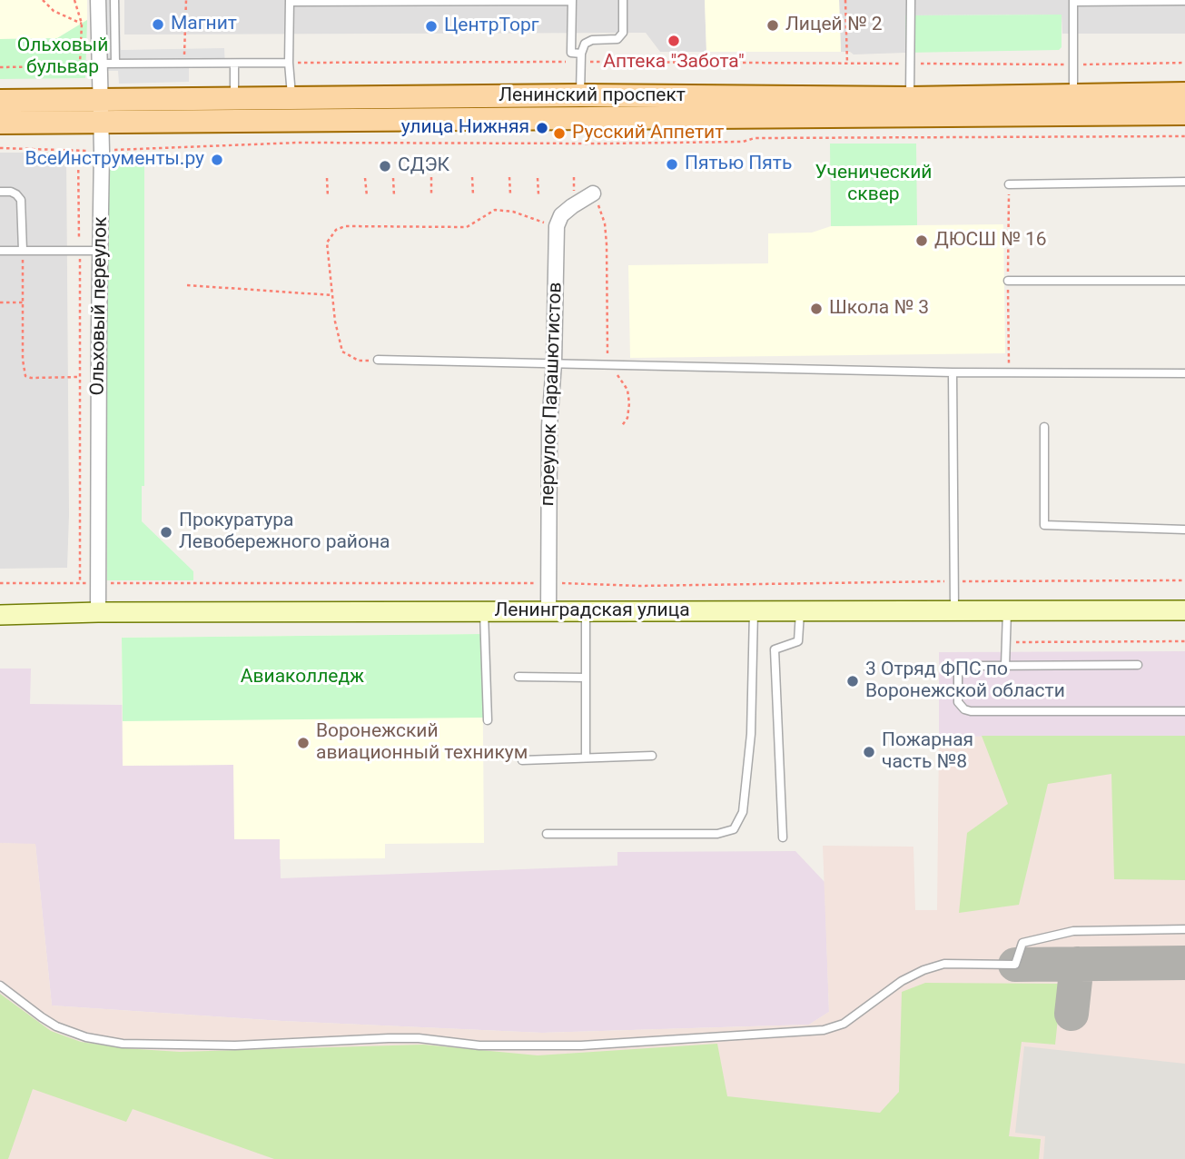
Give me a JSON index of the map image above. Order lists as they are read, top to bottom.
{
  "streets": {
    "main road": ["Ленинский проспект", "Ленинградская улица"],
    "street": ["Ольховый переулок", "переулок Парашютистов"]
  },
  "crossings": [
    ["Ленинский проспект", "Ольховый переулок"],
    ["Ольховый переулок", "Ленинградская улица"],
    ["переулок Парашютистов", "Ленинградская улица"]
  ],
  "parks": ["Ольховый бульвар", "Ученический сквер", "Авиаколледж"],
  "places": [
    "Магнит",
    "Лицей № 2",
    "ЦентрТорг",
    "Аптека \"Забота\"",
    "улица Нижняя",
    "Русский Аппетит",
    "ВсеИнструменты.ру",
    "Пятью Пять",
    "СДЭК",
    "ДЮСШ № 16",
    "Школа № 3",
    "Прокуратура Левобережного района",
    "3 Отряд ФПС по Воронежской области",
    "Воронежский авиационный техникум",
    "Пожарная часть №8"
  ]
}
